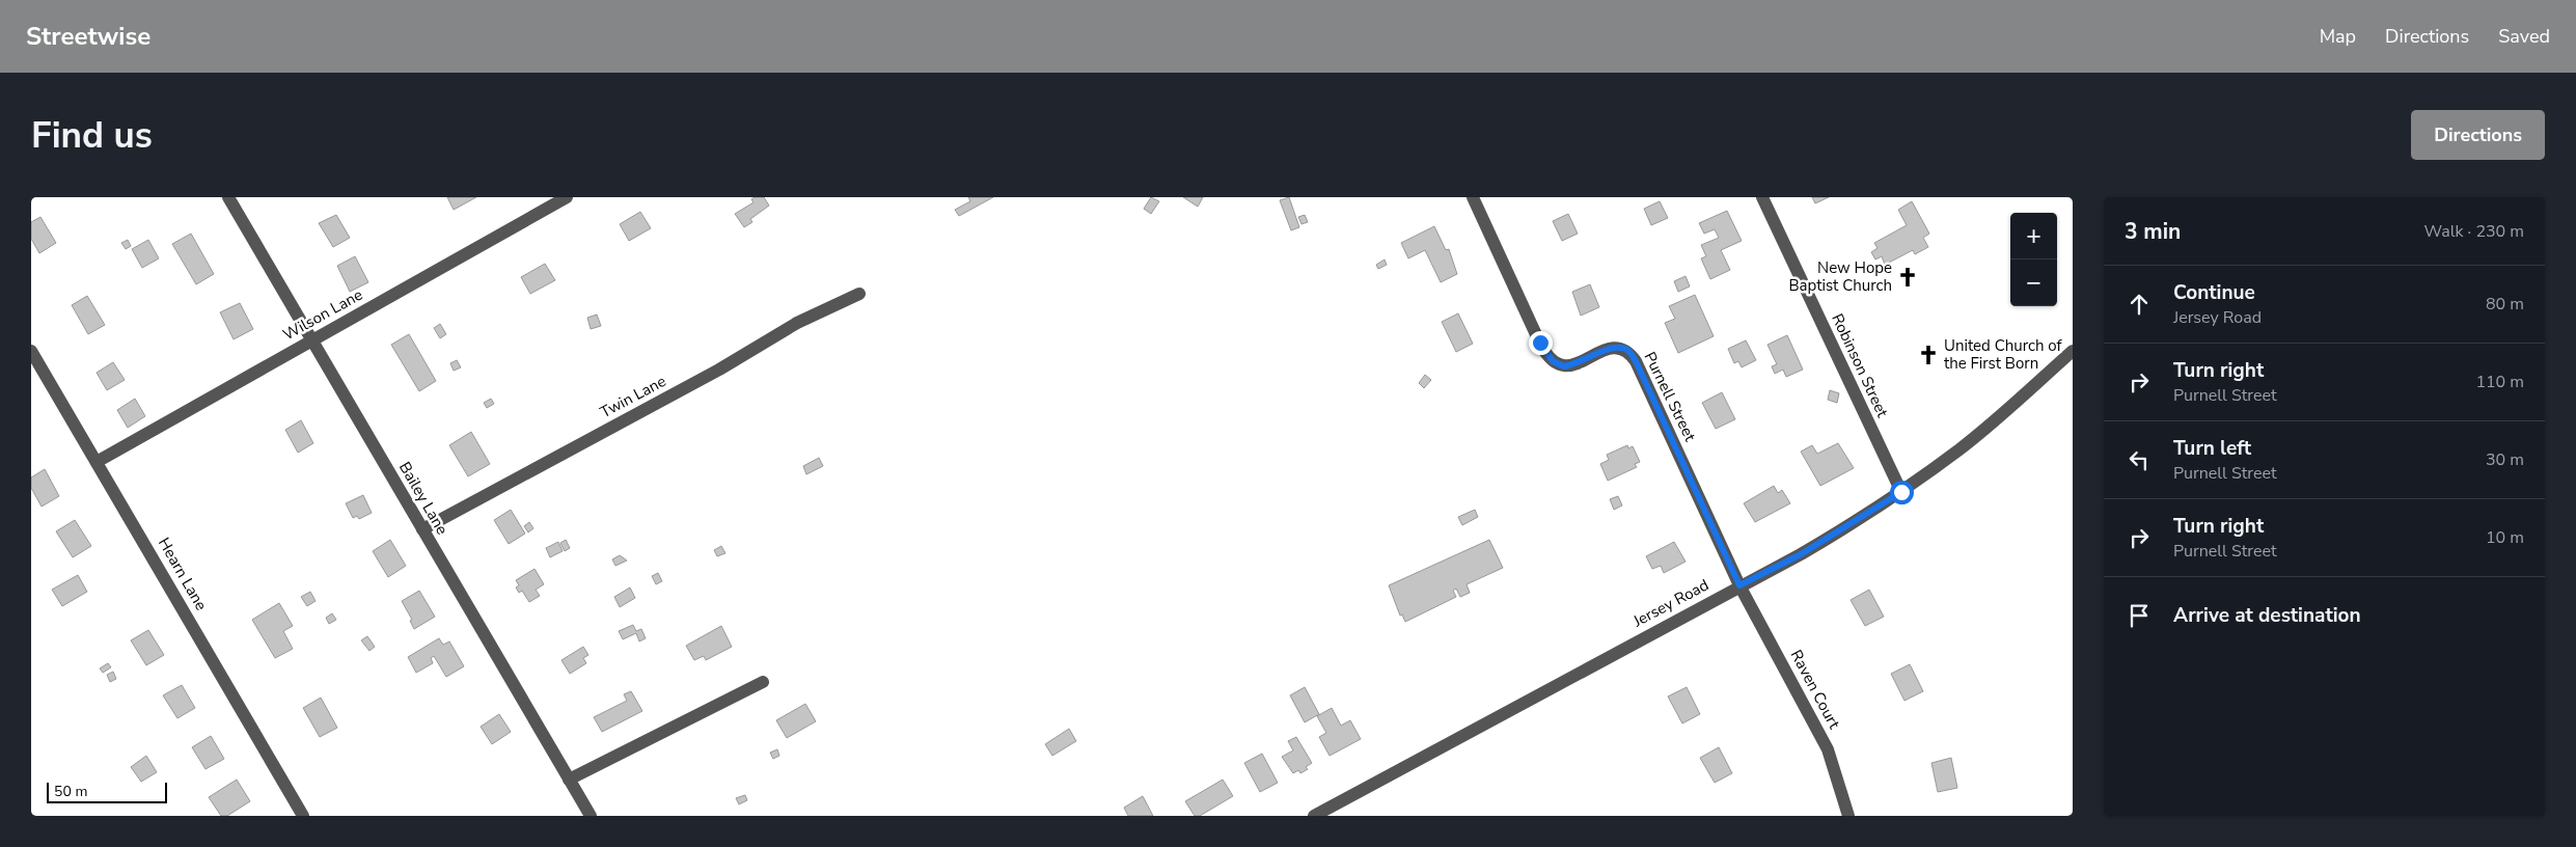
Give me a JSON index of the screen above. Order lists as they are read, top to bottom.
{
  "streets": {
    "street": [
      "Wilson Lane",
      "Robinson Street",
      "Twin Lane",
      "Purnell Street",
      "Bailey Lane",
      "Hearn Lane",
      "Jersey Road",
      "Raven Court"
    ]
  },
  "crossings": [
    ["Wilson Lane", "Bailey Lane"],
    ["Wilson Lane", "Hearn Lane"],
    ["Robinson Street", "Jersey Road"],
    ["Twin Lane", "Bailey Lane"],
    ["Purnell Street", "Jersey Road"],
    ["Purnell Street", "Raven Court"],
    ["Jersey Road", "Raven Court"]
  ],
  "places": {
    "church": ["New Hope Baptist Church", "United Church of the First Born"]
  },
  "scale_bar": "50 m",
  "page": {
    "header": "Streetwise",
    "nav": ["Map", "Directions", "Saved"],
    "buttons": "Directions",
    "title": "Find us",
    "heading": ["3 min", "Walk · 230 m"],
    "map_buttons": ["+", "−"],
    "list": [
      ["Continue", "Jersey Road", "80 m"],
      ["Turn right", "Purnell Street", "110 m"],
      ["Turn left", "Purnell Street", "30 m"],
      ["Turn right", "Purnell Street", "10 m"],
      "Arrive at destination"
    ],
    "scale": "50 m"
  }
}
